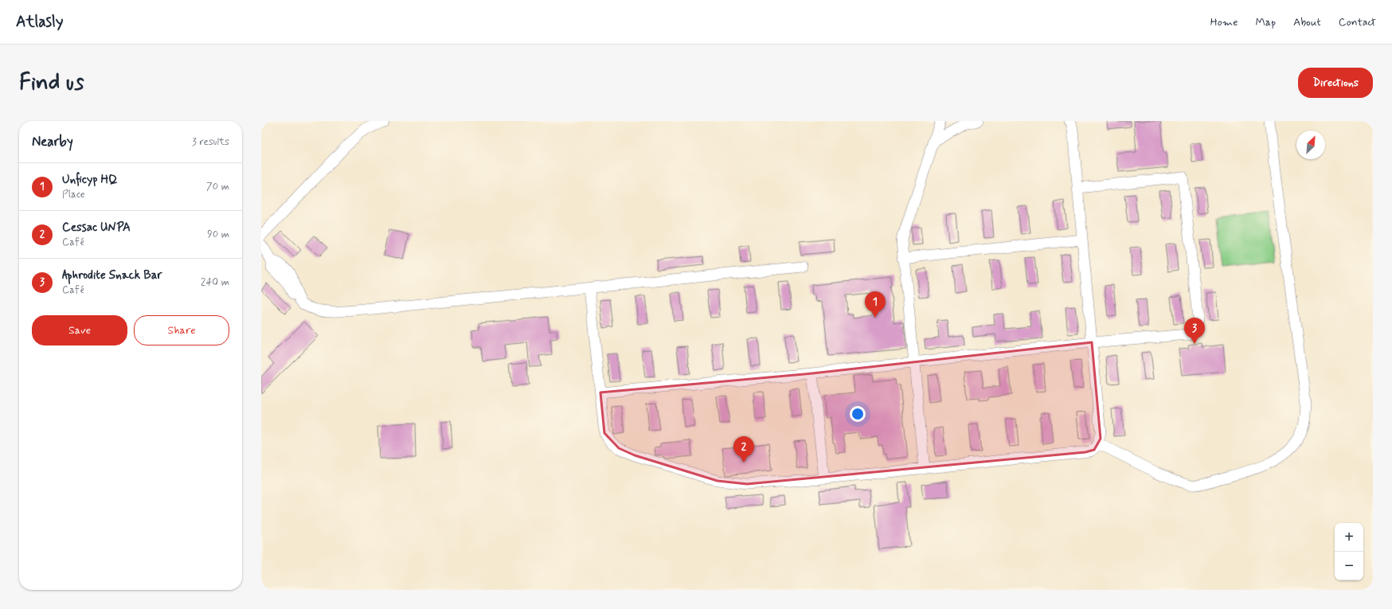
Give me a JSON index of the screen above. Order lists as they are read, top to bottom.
{
  "north": "top right",
  "page": {
    "header": "Atlasly",
    "nav": [
      "Home",
      "Map",
      "About",
      "Contact"
    ],
    "buttons": [
      "Directions",
      ["Save", "Share"]
    ],
    "title": "Find us",
    "heading": ["Nearby", "3 results"],
    "list": [
      {
        "mark": "1",
        "name": "Unficyp HQ",
        "note": "Place",
        "value": "70 m"
      },
      {
        "mark": "2",
        "name": "Cessac UNPA",
        "note": "Café",
        "value": "90 m"
      },
      {
        "mark": "3",
        "name": "Aphrodite Snack Bar",
        "note": "Café",
        "value": "240 m"
      }
    ],
    "pins": ["1", "3", "2"],
    "map_buttons": ["+", "−"]
  }
}
